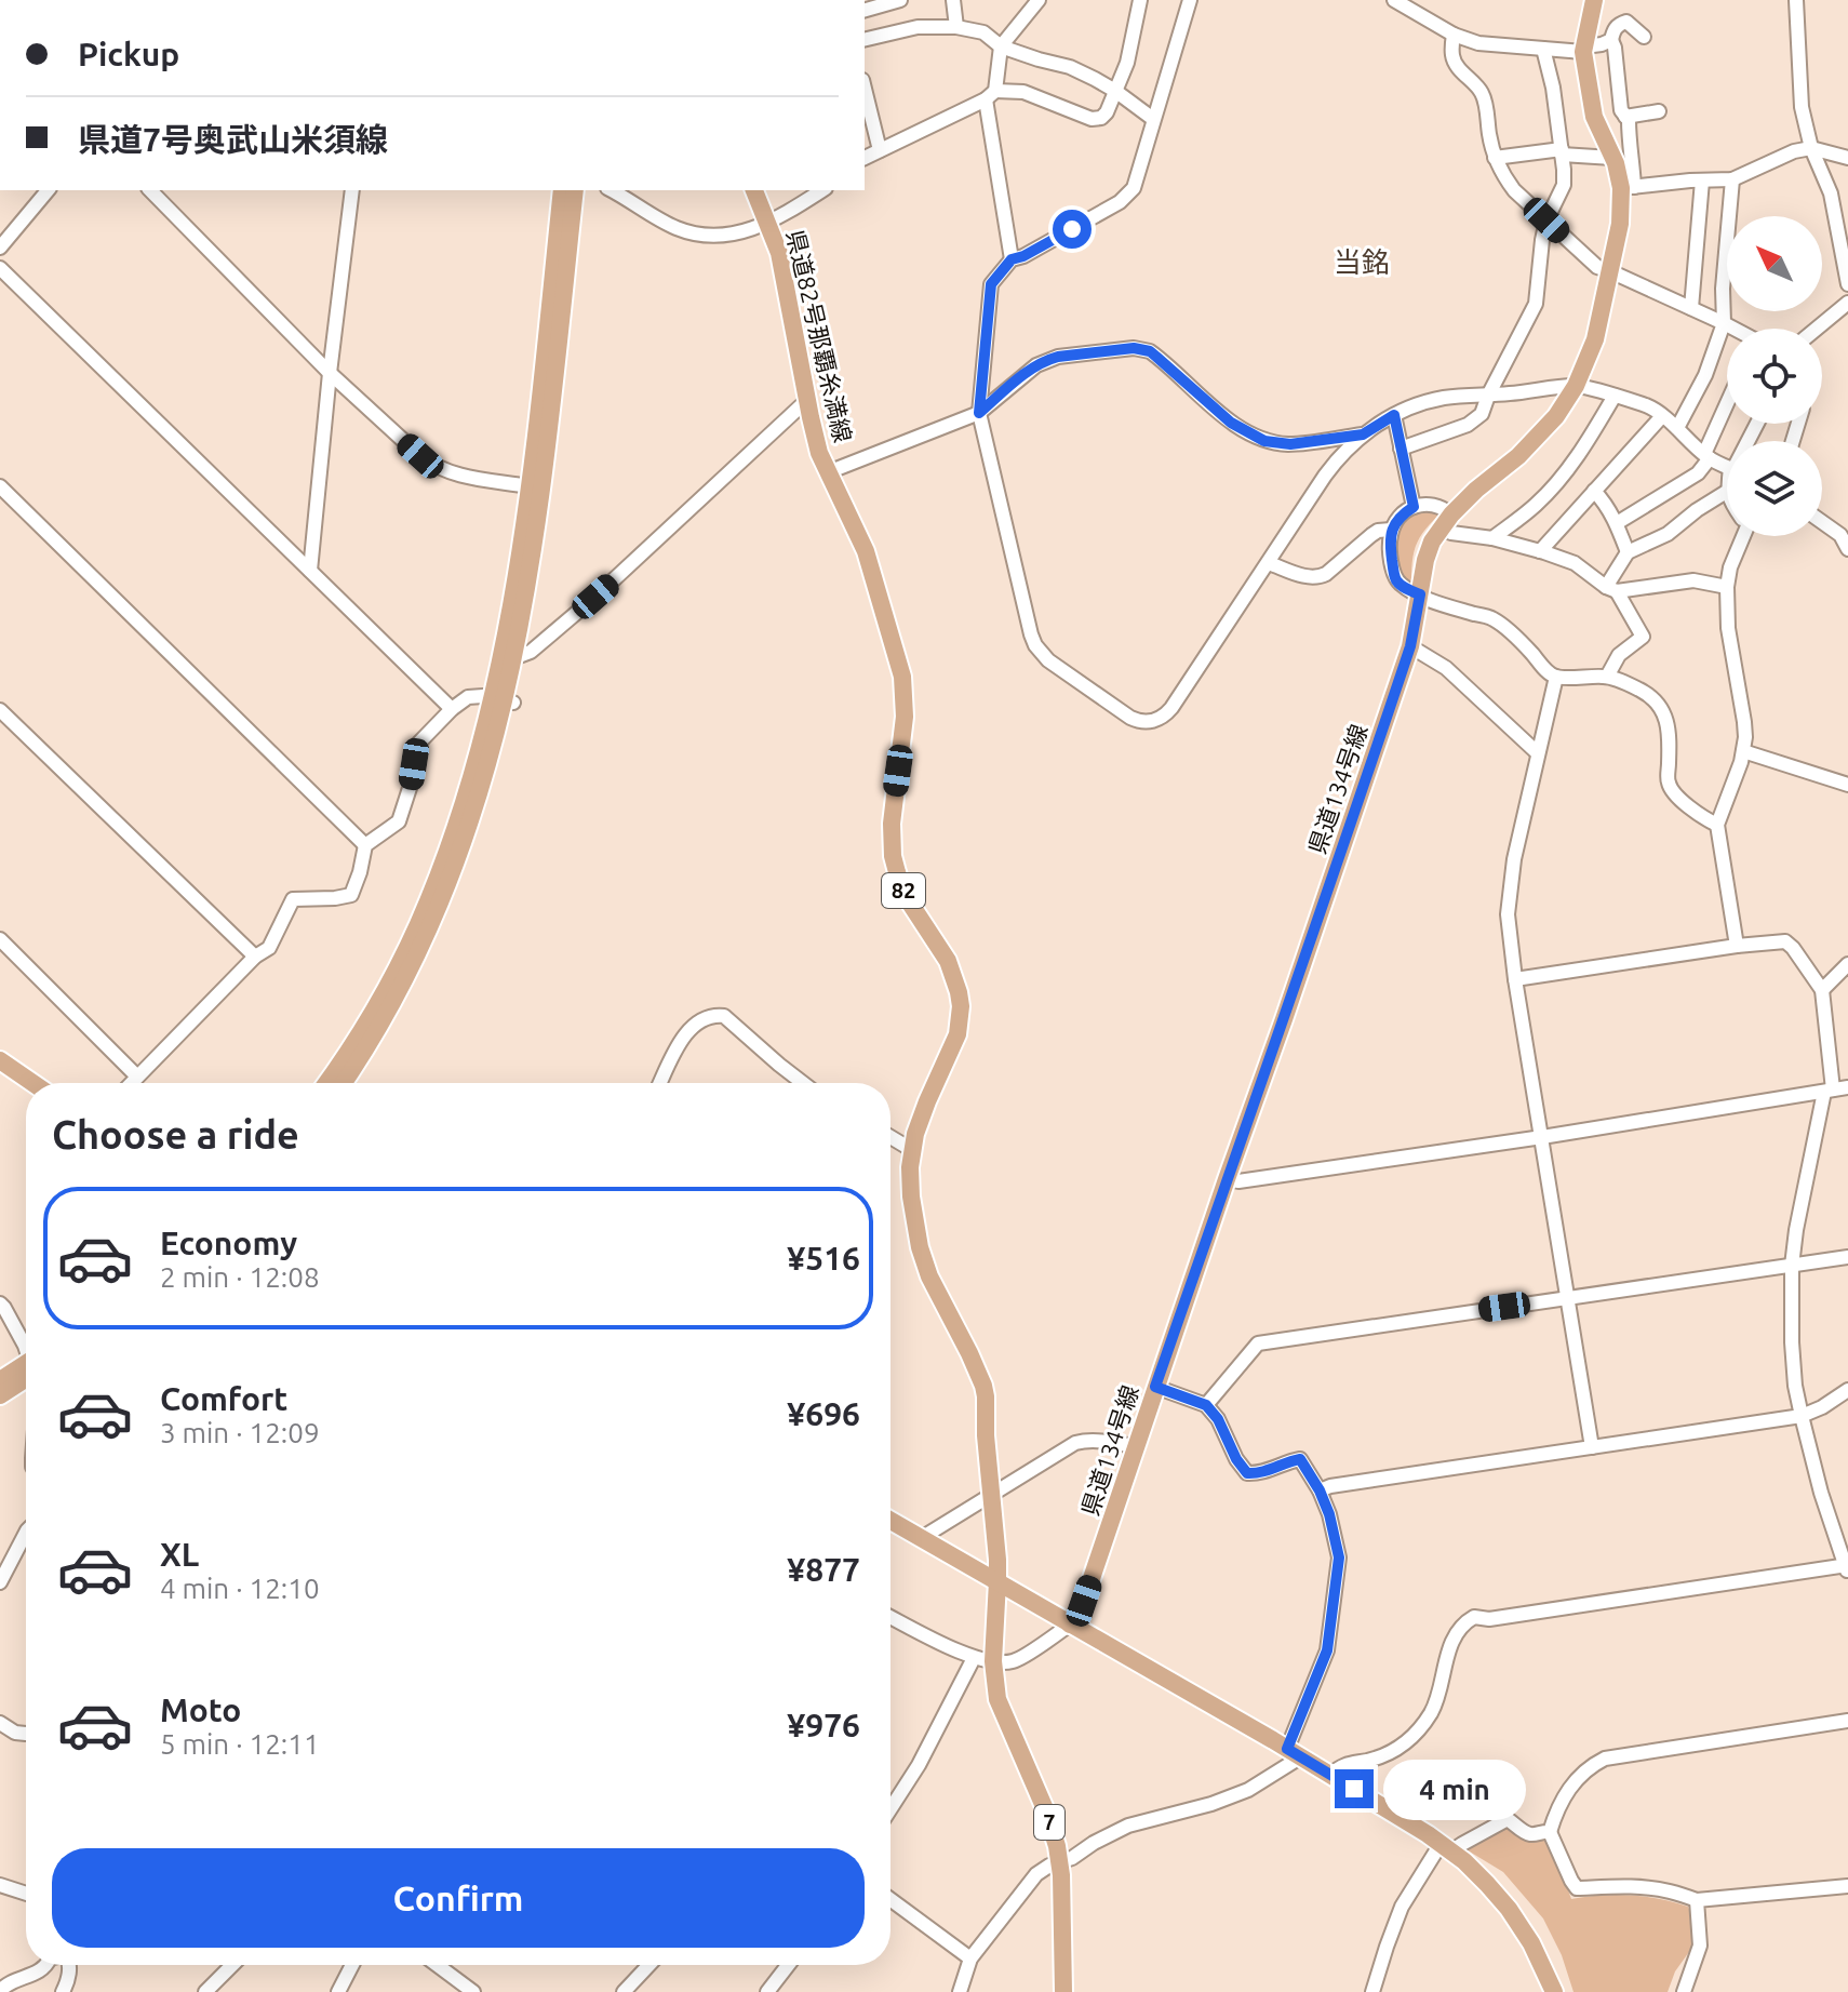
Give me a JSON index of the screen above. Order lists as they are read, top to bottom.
{
  "streets": {
    "main road": [
      "県道82号那覇糸満線",
      "県道134号線",
      "82",
      "7"
    ]
  },
  "crossings": [
    ["県道82号那覇糸満線", "7"]
  ],
  "districts": ["当銘"],
  "north": "top left",
  "page": {
    "banner": ["Pickup", "県道7号奥武山米須線"],
    "heading": "Choose a ride",
    "list": [
      {
        "name": "Economy",
        "note": "2 min · 12:08",
        "value": "¥516"
      },
      {
        "name": "Comfort",
        "note": "3 min · 12:09",
        "value": "¥696"
      },
      {
        "name": "XL",
        "note": "4 min · 12:10",
        "value": "¥877"
      },
      {
        "name": "Moto",
        "note": "5 min · 12:11",
        "value": "¥976"
      }
    ],
    "bubble": "4 min",
    "buttons": "Confirm"
  }
}
